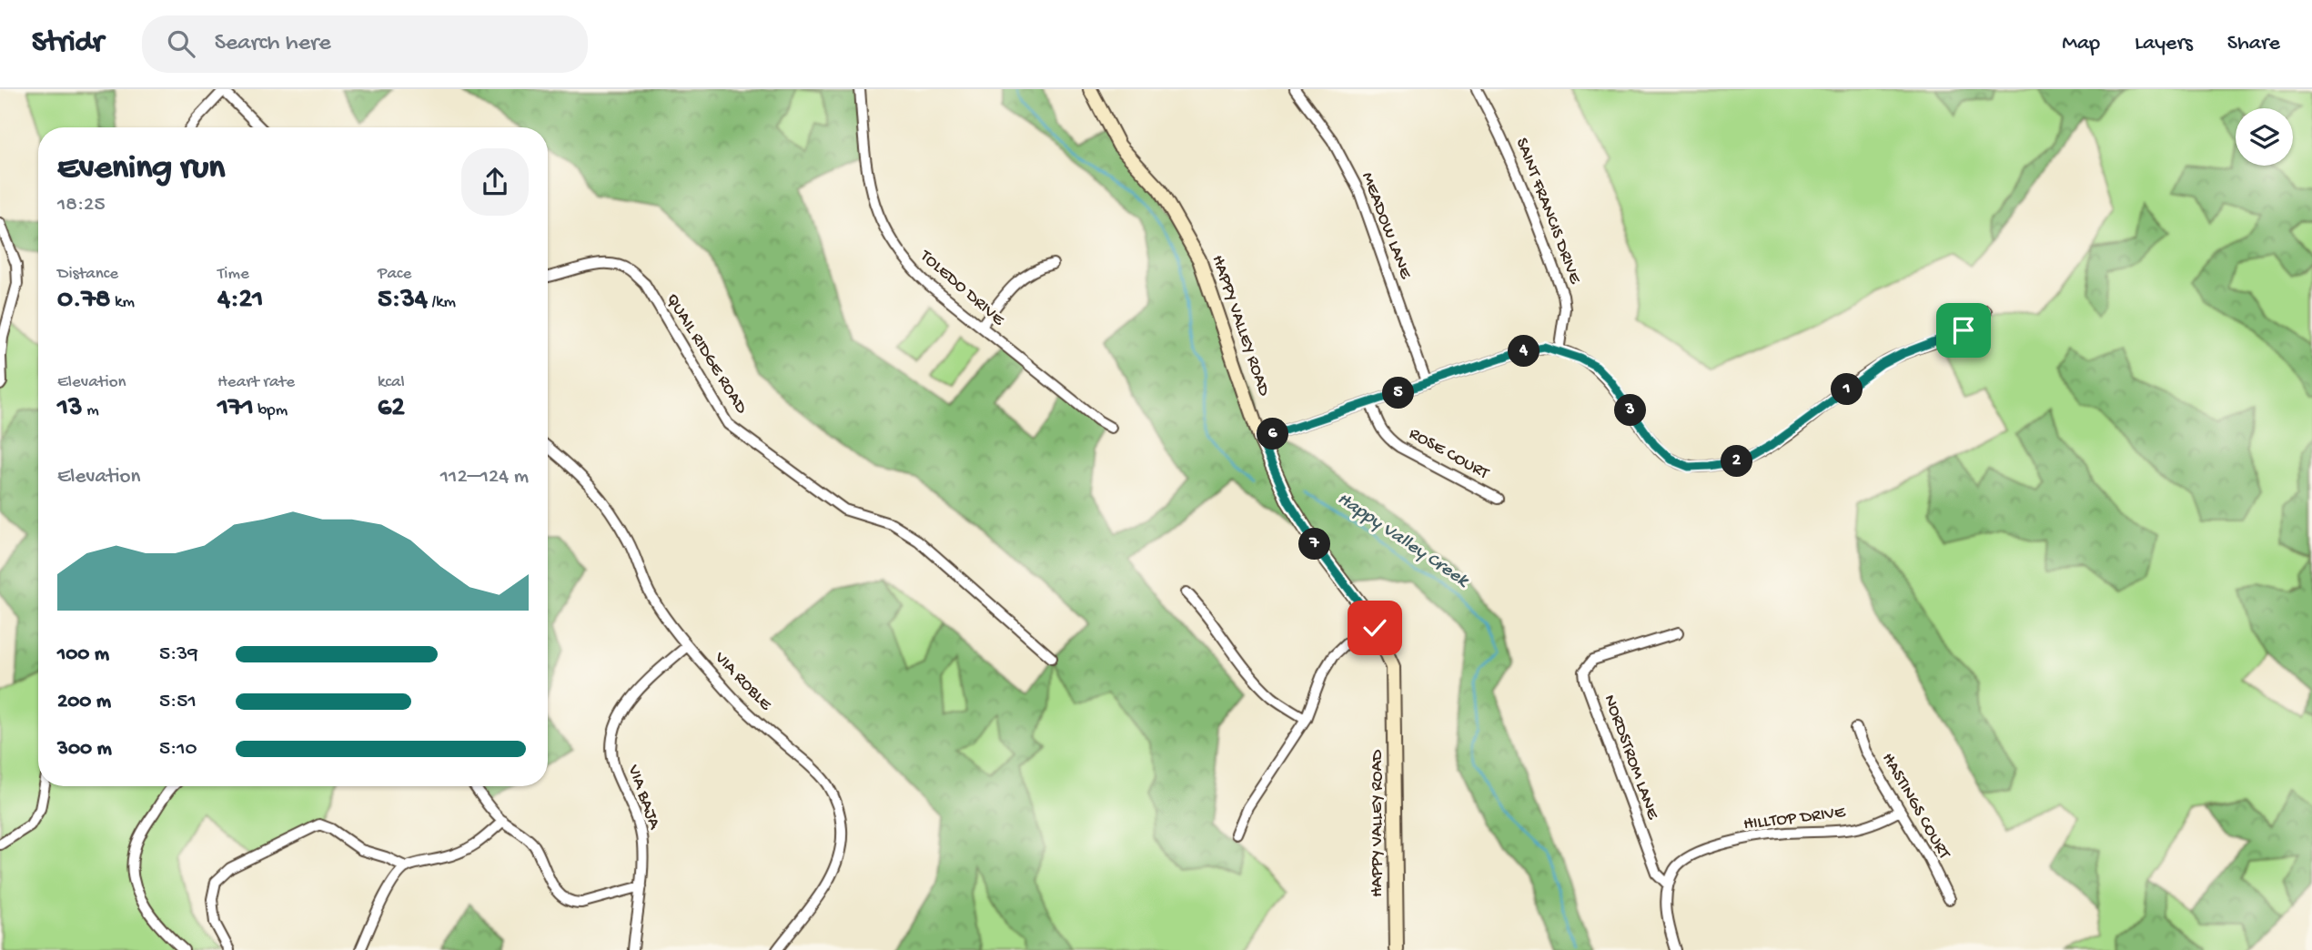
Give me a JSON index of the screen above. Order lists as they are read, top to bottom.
{
  "streets": {
    "street": [
      "SAINT FRANCIS DRIVE",
      "MEADOW LANE",
      "TOLEDO DRIVE",
      "HAPPY VALLEY ROAD",
      "QUAIL RIDGE ROAD",
      "ROSE COURT",
      "VIA ROBLE",
      "NORDSTROM LANE",
      "VIA BAJA",
      "HASTINGS COURT",
      "HILLTOP DRIVE"
    ]
  },
  "crossings": [
    ["VIA ROBLE", "VIA BAJA"],
    ["NORDSTROM LANE", "HILLTOP DRIVE"],
    ["HASTINGS COURT", "HILLTOP DRIVE"]
  ],
  "water": ["Happy Valley Creek"],
  "page": {
    "header": "Stridr",
    "search": "Search here",
    "nav": ["Map", "Layers", "Share"],
    "heading": ["Evening run", "18:25"],
    "stats": [
      ["Distance", "0.78 km"],
      ["Time", "4:21"],
      ["Pace", "5:34 /km"],
      ["Elevation", "13 m"],
      ["Heart rate", "171 bpm"],
      ["kcal", "62"]
    ],
    "pins": [
      "4",
      "1",
      "5",
      "3",
      "6",
      "2",
      "7"
    ],
    "chart": ["Elevation", "112–124 m"],
    "list": [
      {
        "name": "100 m",
        "note": "5:39"
      },
      {
        "name": "200 m",
        "note": "5:51"
      },
      {
        "name": "300 m",
        "note": "5:10"
      }
    ]
  }
}
